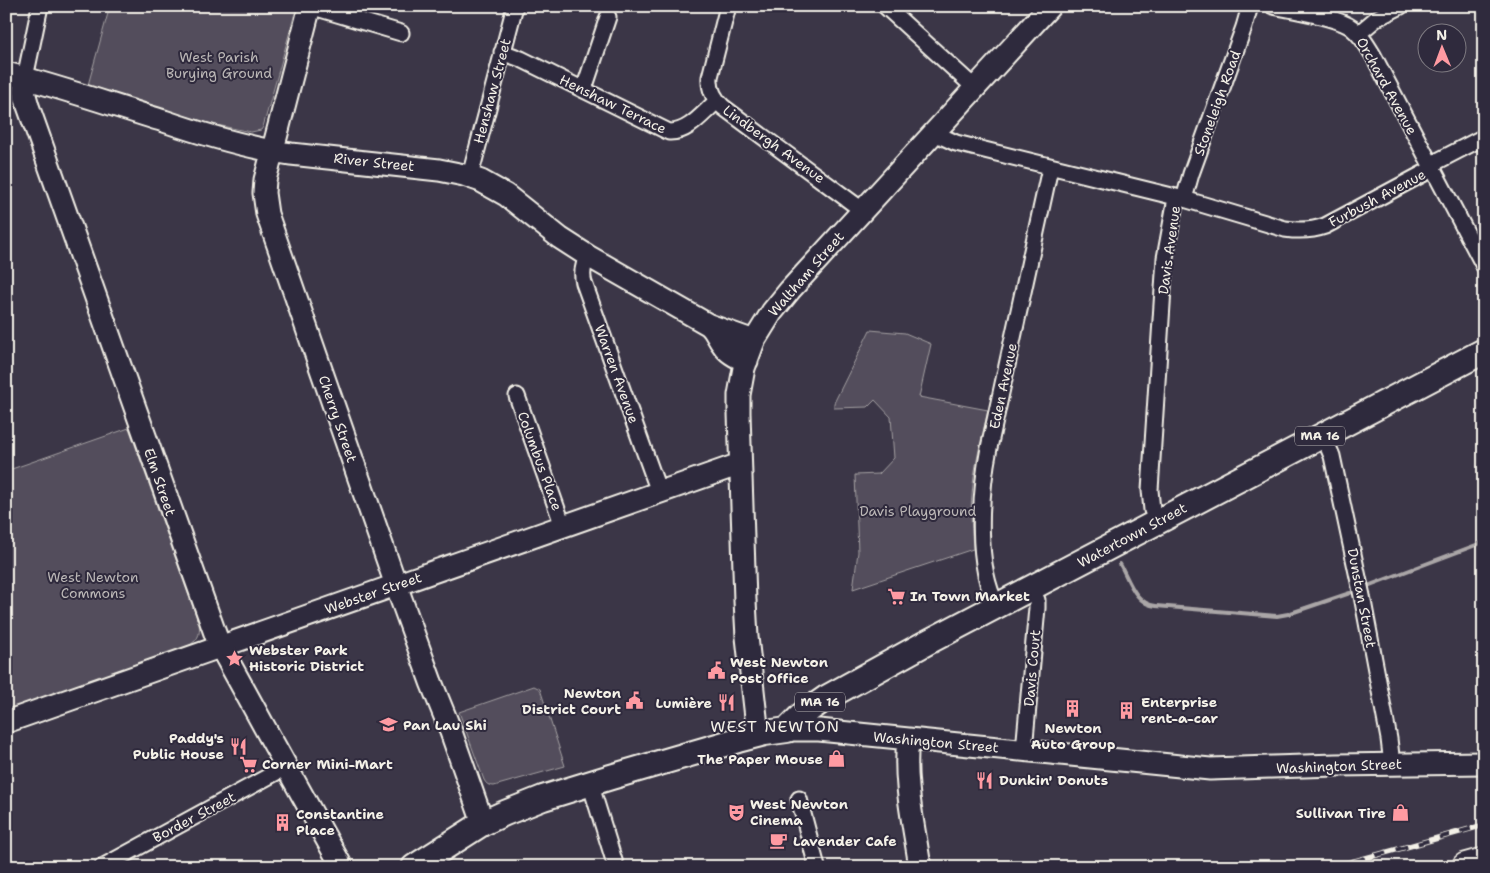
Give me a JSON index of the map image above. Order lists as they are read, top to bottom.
{
  "streets": {
    "main road": ["MA 16", "Watertown Street", "Washington Street"],
    "street": [
      "Orchard Avenue",
      "Henshaw Street",
      "Stoneleigh Road",
      "Henshaw Terrace",
      "Lindbergh Avenue",
      "River Street",
      "Furbush Avenue",
      "Davis Avenue",
      "Waltham Street",
      "Warren Avenue",
      "Eden Avenue",
      "Cherry Street",
      "Columbus Place",
      "Elm Street",
      "Webster Street",
      "Dunstan Street",
      "Davis Court",
      "Border Street"
    ]
  },
  "crossings": [
    ["Orchard Avenue", "Furbush Avenue"],
    ["Henshaw Street", "Henshaw Terrace"],
    ["Henshaw Street", "River Street"],
    ["Stoneleigh Road", "Furbush Avenue"],
    ["Stoneleigh Road", "Davis Avenue"],
    ["Henshaw Terrace", "Lindbergh Avenue"],
    ["Lindbergh Avenue", "Waltham Street"],
    ["River Street", "Waltham Street"],
    ["River Street", "Warren Avenue"],
    ["River Street", "Cherry Street"],
    ["River Street", "Elm Street"],
    ["Furbush Avenue", "Davis Avenue"],
    ["Davis Avenue", "Waltham Street"],
    ["Davis Avenue", "Eden Avenue"],
    ["Davis Avenue", "Watertown Street"],
    ["Waltham Street", "Webster Street"],
    ["Waltham Street", "Washington Street"],
    ["Warren Avenue", "Webster Street"],
    ["Eden Avenue", "Watertown Street"],
    ["Cherry Street", "Webster Street"],
    ["Cherry Street", "Washington Street"],
    ["Columbus Place", "Webster Street"],
    ["Elm Street", "Webster Street"],
    ["Elm Street", "Border Street"],
    ["Watertown Street", "Dunstan Street"],
    ["Watertown Street", "Davis Court"],
    ["Watertown Street", "Washington Street"],
    ["Dunstan Street", "Washington Street"],
    ["Davis Court", "Washington Street"]
  ],
  "districts": ["WEST NEWTON"],
  "parks": ["West Parish Burying Ground", "Davis Playground", "West Newton Commons"],
  "places": {
    "supermarket": ["In Town Market", "Corner Mini-Mart"],
    "place": ["Webster Park Historic District"],
    "public building": ["West Newton Post Office", "Newton District Court"],
    "restaurant": ["Lumière", "Paddy's Public House", "Dunkin' Donuts"],
    "building": ["Newton Auto Group", "Enterprise rent-a-car", "Constantine Place"],
    "school or university": ["Pan Lau Shi"],
    "shop": ["The Paper Mouse", "Sullivan Tire"],
    "theatre": ["West Newton Cinema"],
    "cafe": ["Lavender Cafe"]
  },
  "north": "top"
}
